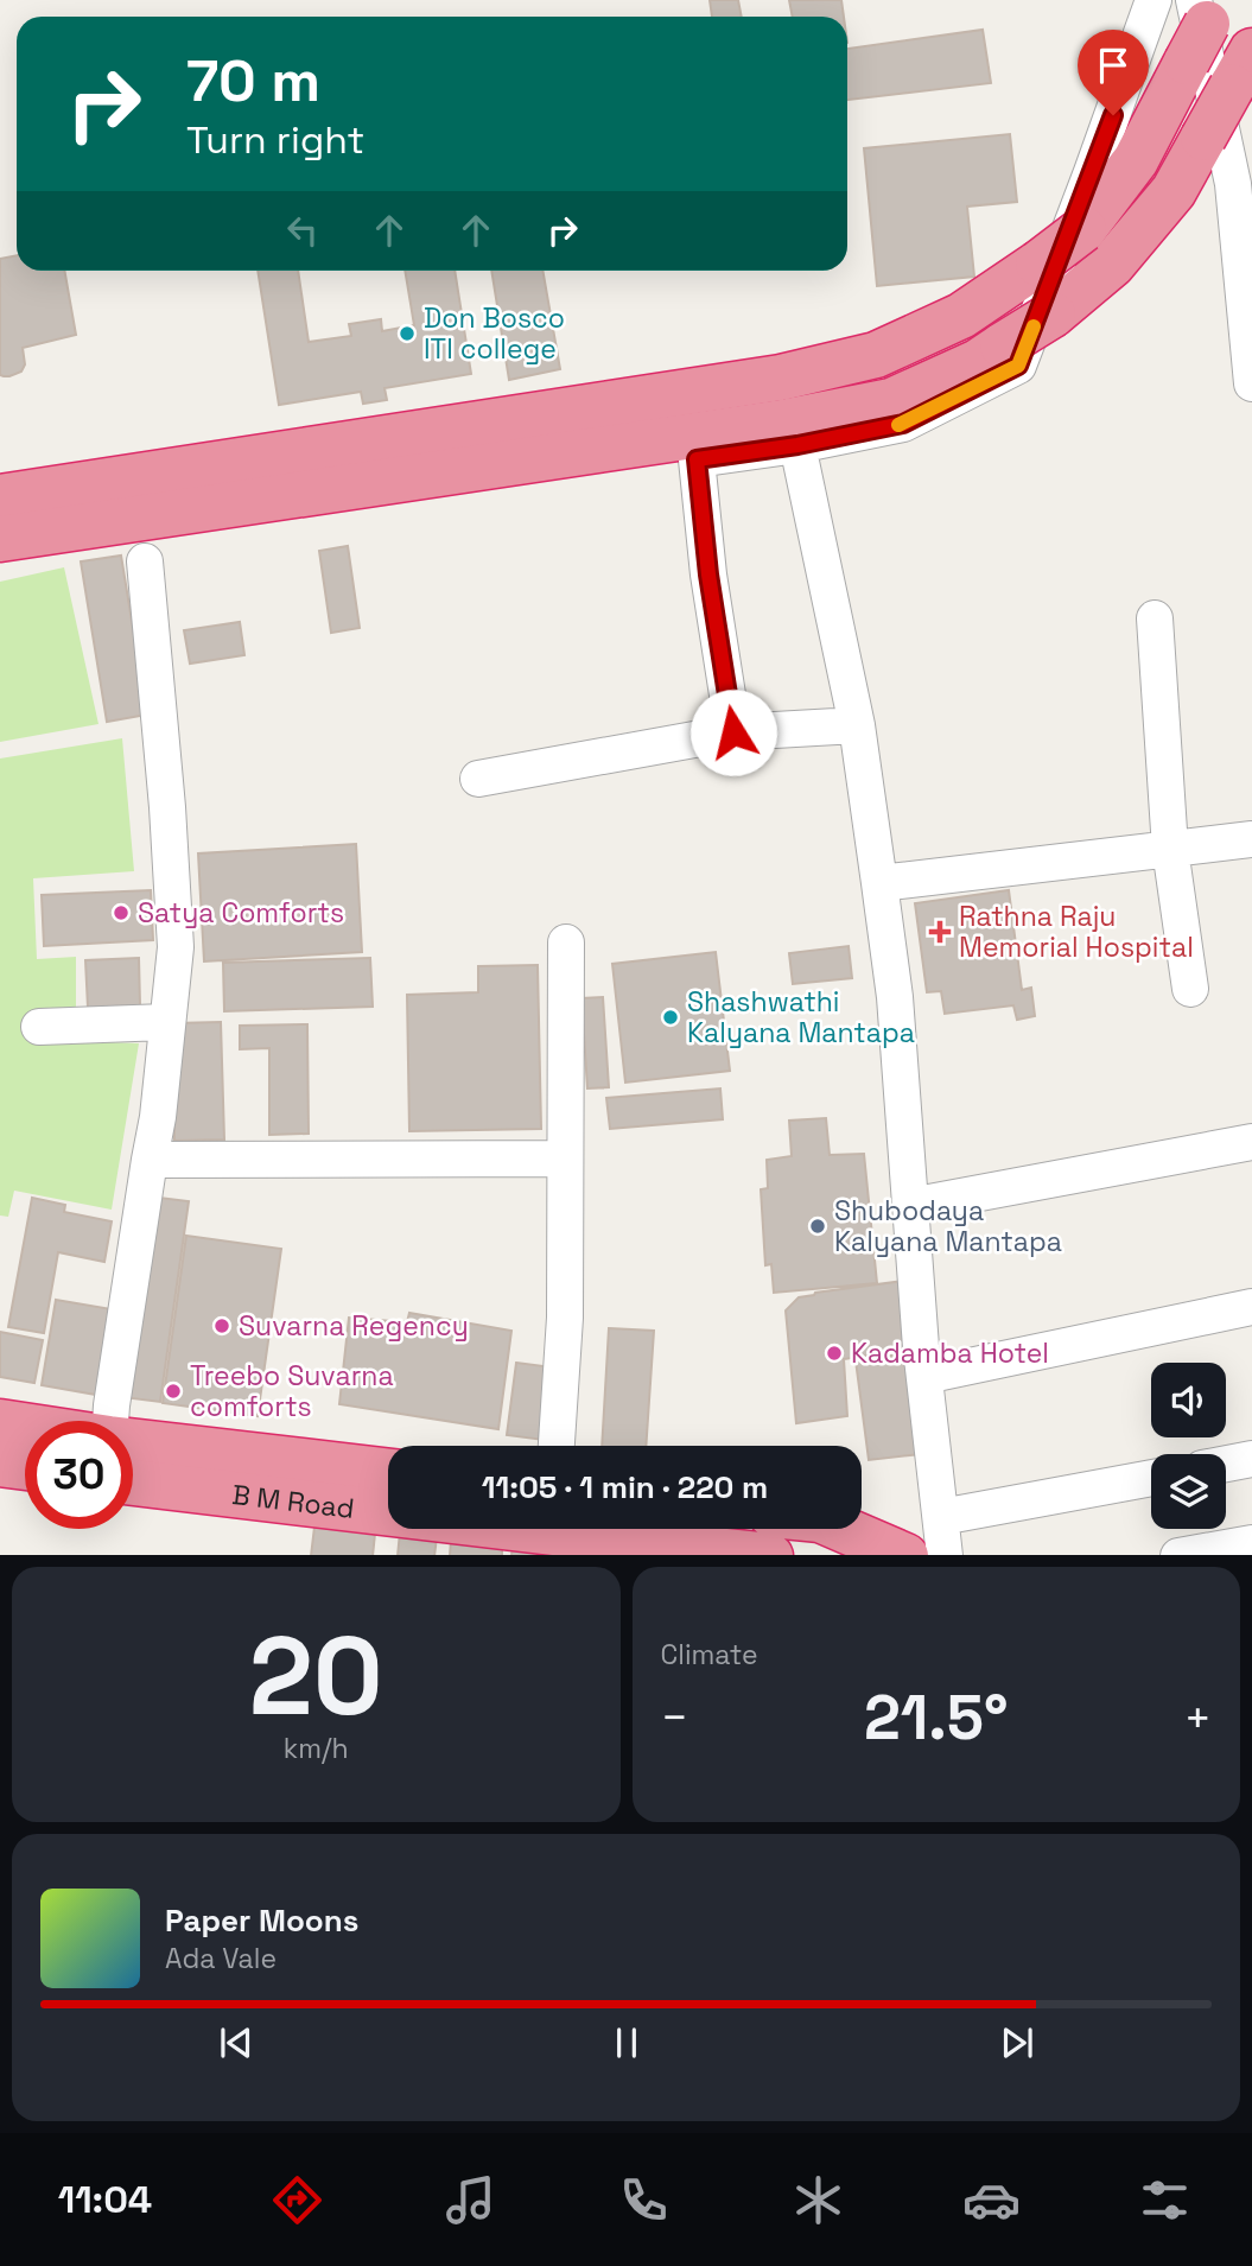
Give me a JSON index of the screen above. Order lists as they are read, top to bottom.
{
  "streets": {
    "highway": ["B M Road"]
  },
  "places": {
    "other": [
      "Don Bosco ITI college",
      "Satya Comforts",
      "Shashwathi Kalyana Mantapa",
      "Shubodaya Kalyana Mantapa",
      "Suvarna Regency",
      "Kadamba Hotel",
      "Treebo Suvarna comforts"
    ],
    "health": ["Rathna Raju Memorial Hospital"]
  },
  "page": {
    "turn": ["70 m", "Turn right"],
    "limit": "30",
    "trip": "11:05 · 1 min · 220 m",
    "tile": [
      ["20", "km/h"],
      "Climate"
    ],
    "heat": ["−", "21.5°", "+"],
    "song": ["Paper Moons", "Ada Vale"],
    "tabs": "11:04"
  }
}
